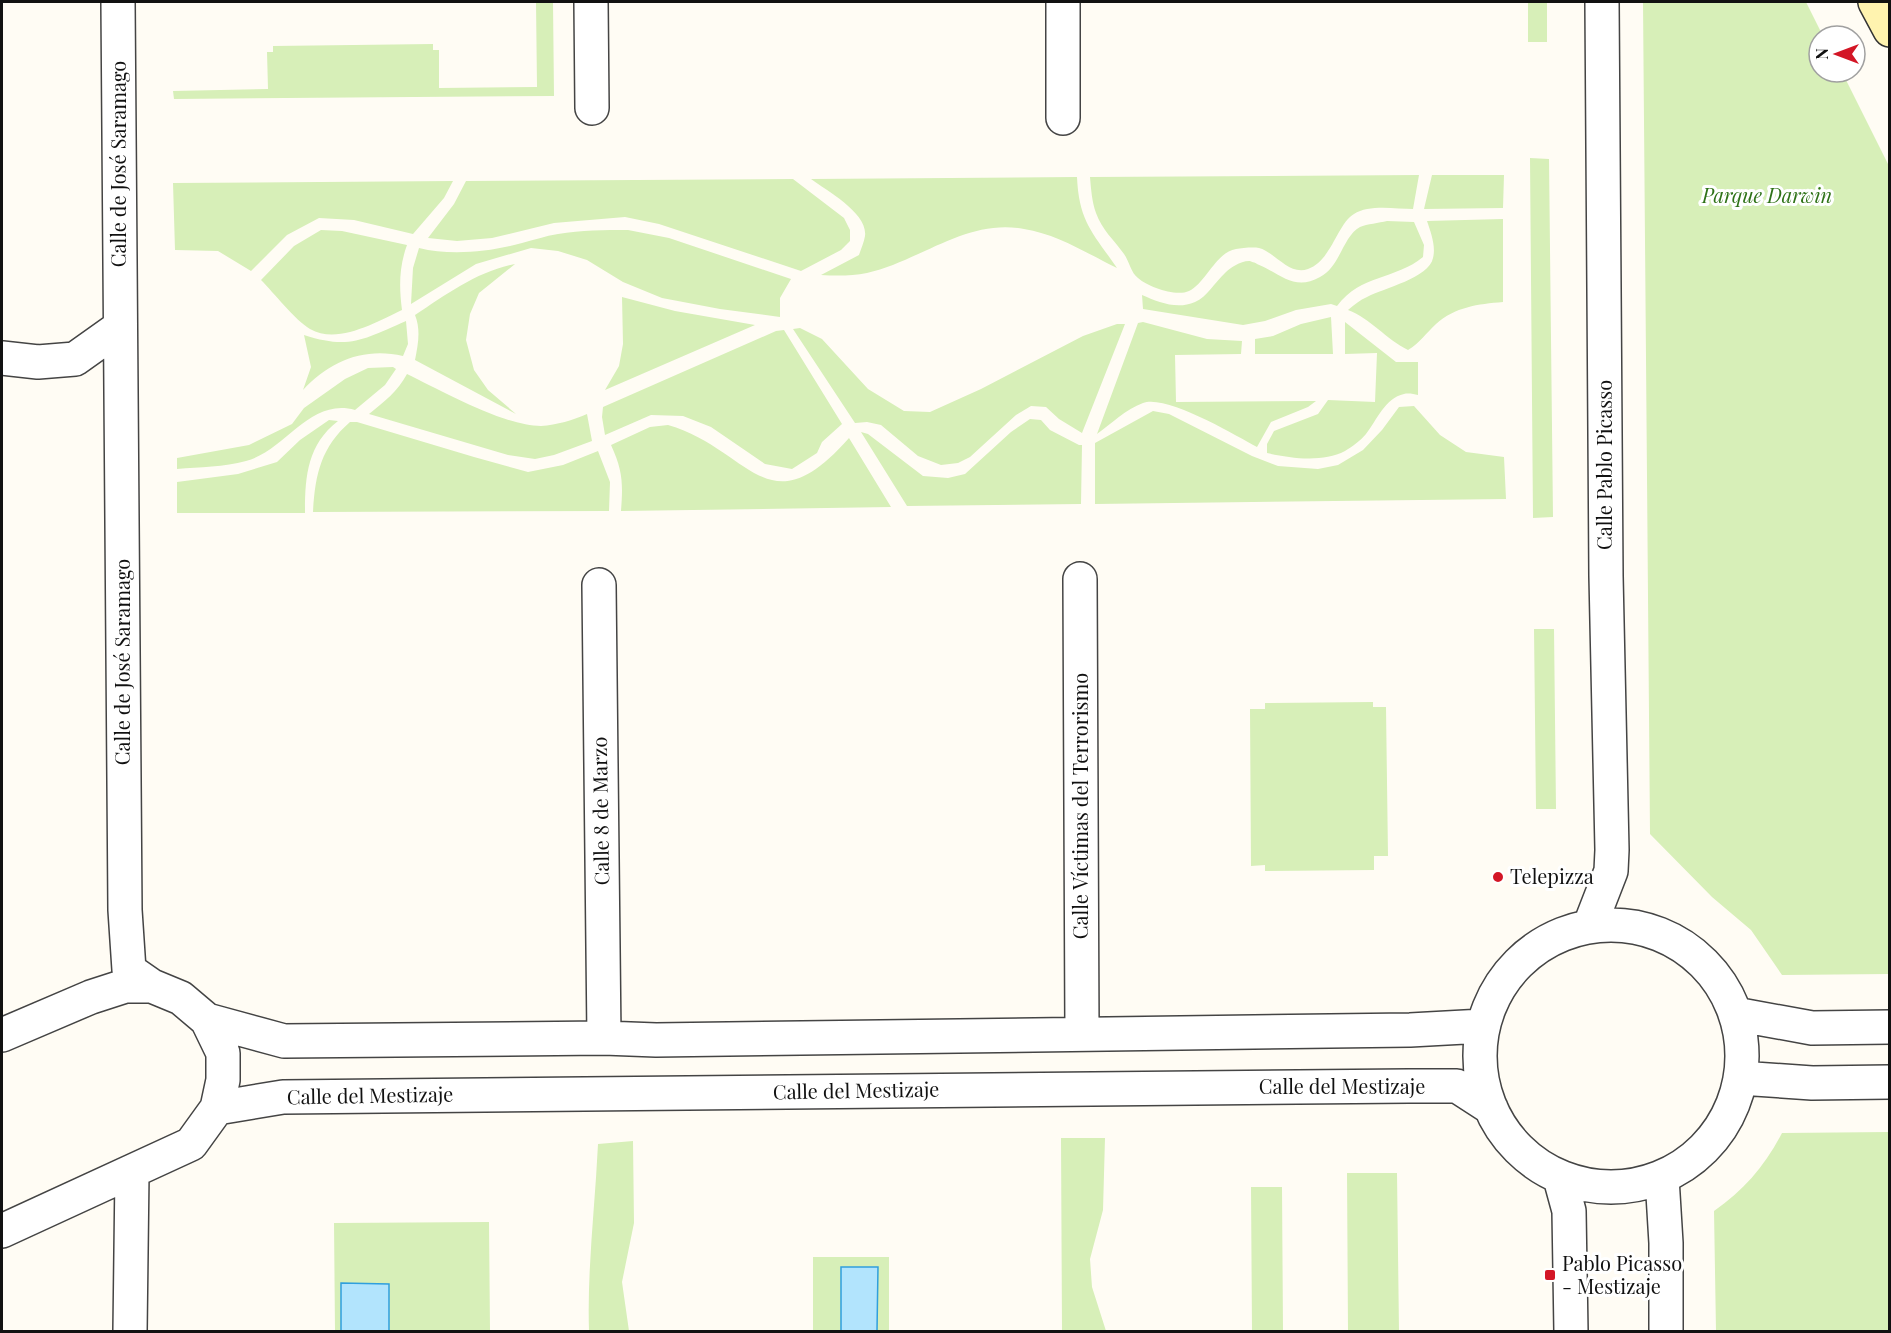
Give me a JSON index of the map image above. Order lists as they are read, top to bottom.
{
  "streets": {
    "street": [
      "Calle de José Saramago",
      "Calle Pablo Picasso",
      "Calle Víctimas del Terrorismo",
      "Calle 8 de Marzo",
      "Calle del Mestizaje"
    ]
  },
  "crossings": [
    ["Calle de José Saramago", "Calle del Mestizaje"]
  ],
  "parks": ["Parque Darwin"],
  "places": {
    "other": ["Telepizza"],
    "transit": ["Pablo Picasso - Mestizaje"]
  },
  "north": "left"
}
